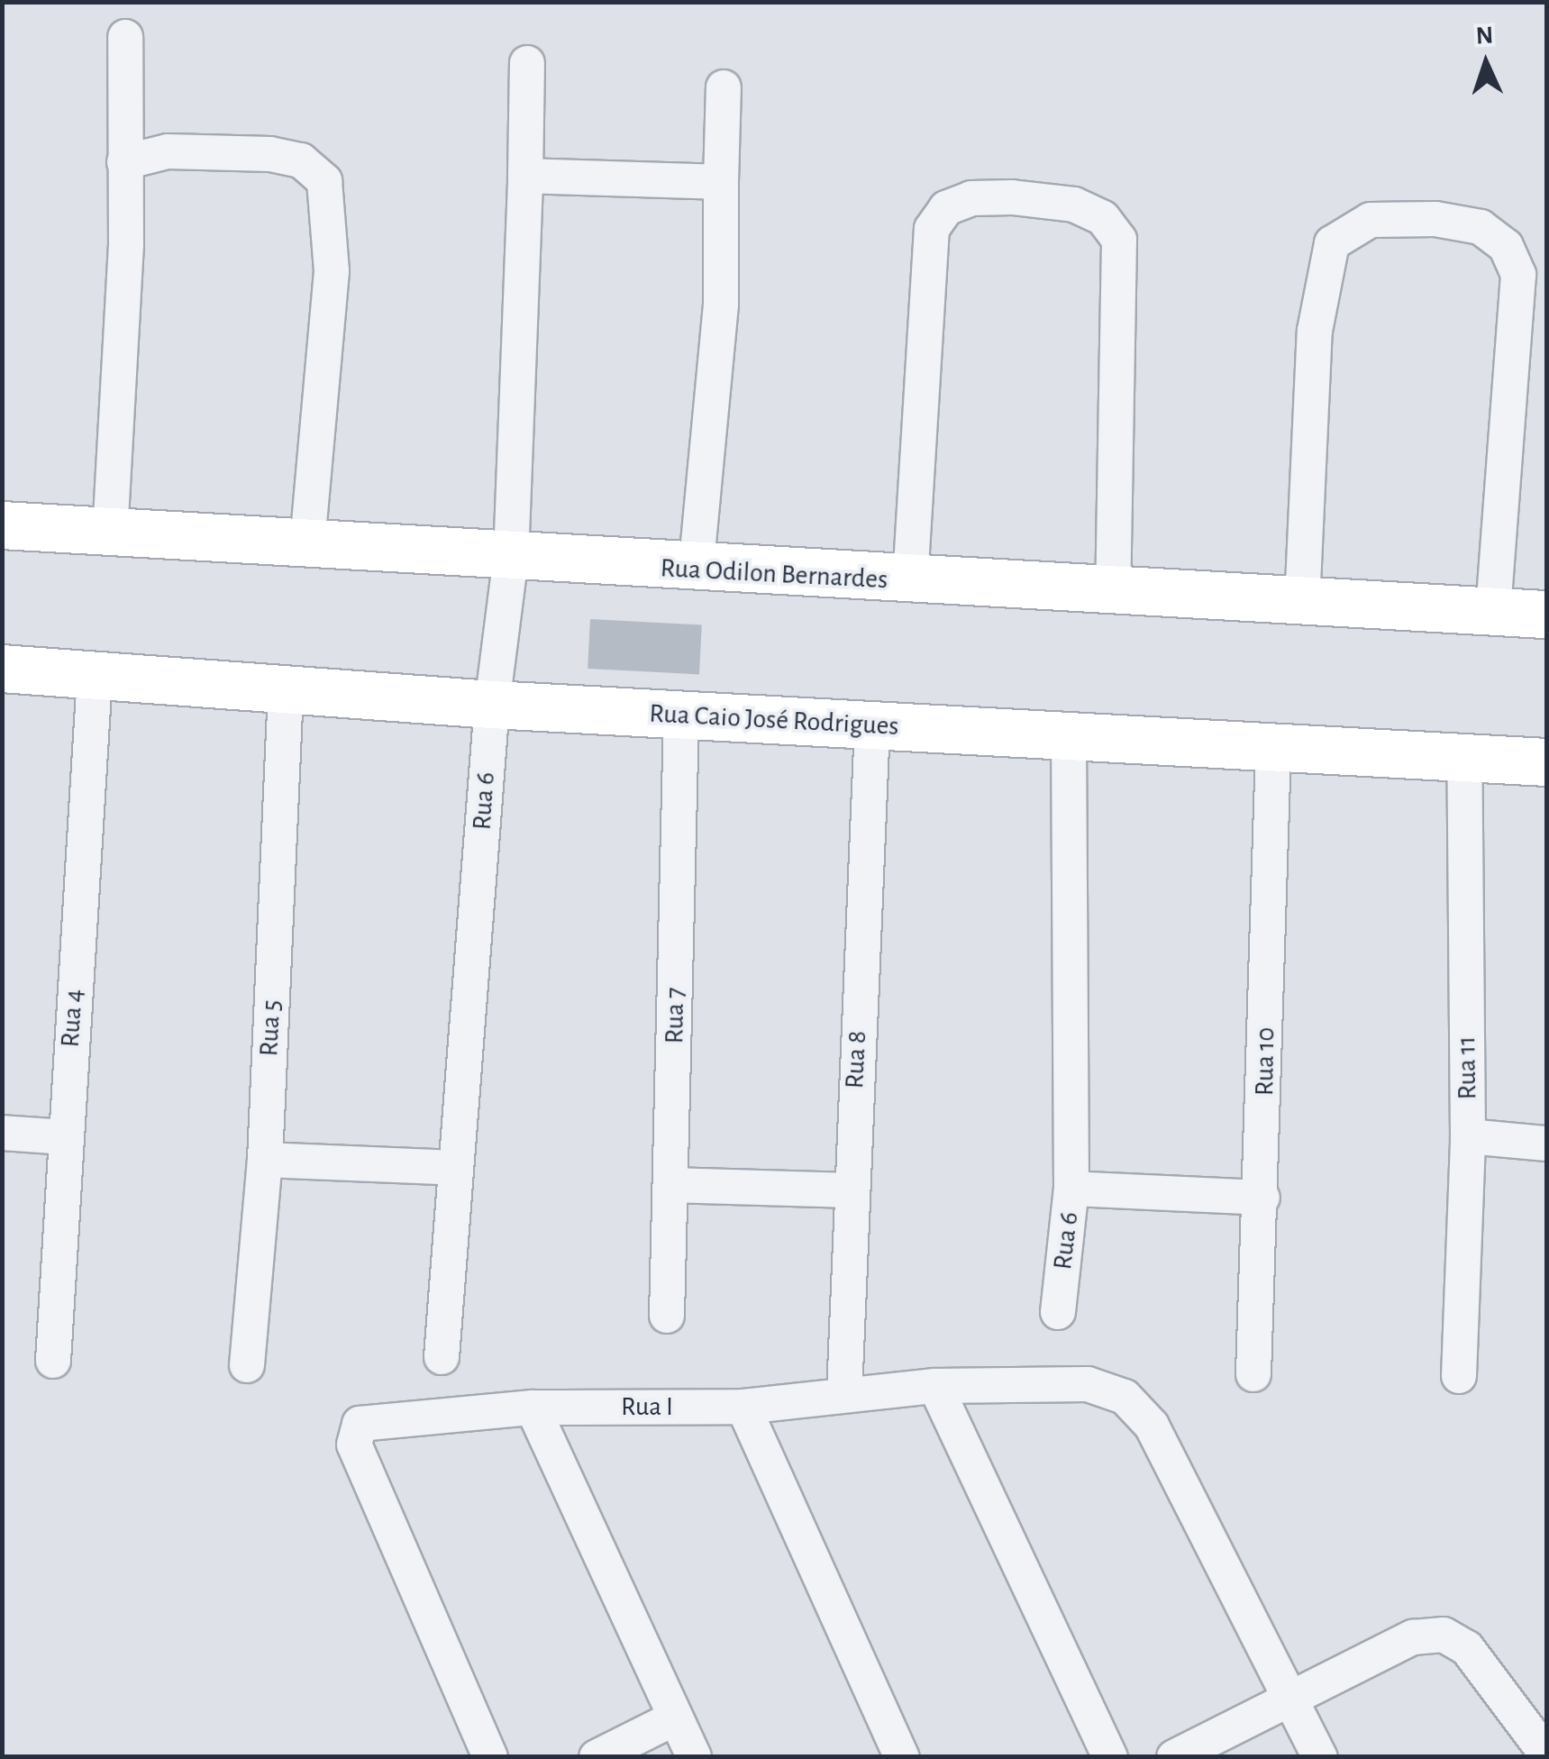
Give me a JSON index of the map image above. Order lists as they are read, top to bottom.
{
  "streets": {
    "street": [
      "Rua Odilon Bernardes",
      "Rua Caio José Rodrigues",
      "Rua 6",
      "Rua 7",
      "Rua 4",
      "Rua 5",
      "Rua 8",
      "Rua 10",
      "Rua 11",
      "Rua I"
    ]
  },
  "crossings": [
    ["Rua Odilon Bernardes", "Rua 6"],
    ["Rua Caio José Rodrigues", "Rua 6"],
    ["Rua Caio José Rodrigues", "Rua 7"],
    ["Rua Caio José Rodrigues", "Rua 4"],
    ["Rua Caio José Rodrigues", "Rua 5"],
    ["Rua Caio José Rodrigues", "Rua 8"],
    ["Rua Caio José Rodrigues", "Rua 10"],
    ["Rua Caio José Rodrigues", "Rua 11"],
    ["Rua 8", "Rua I"]
  ],
  "north": "top"
}
